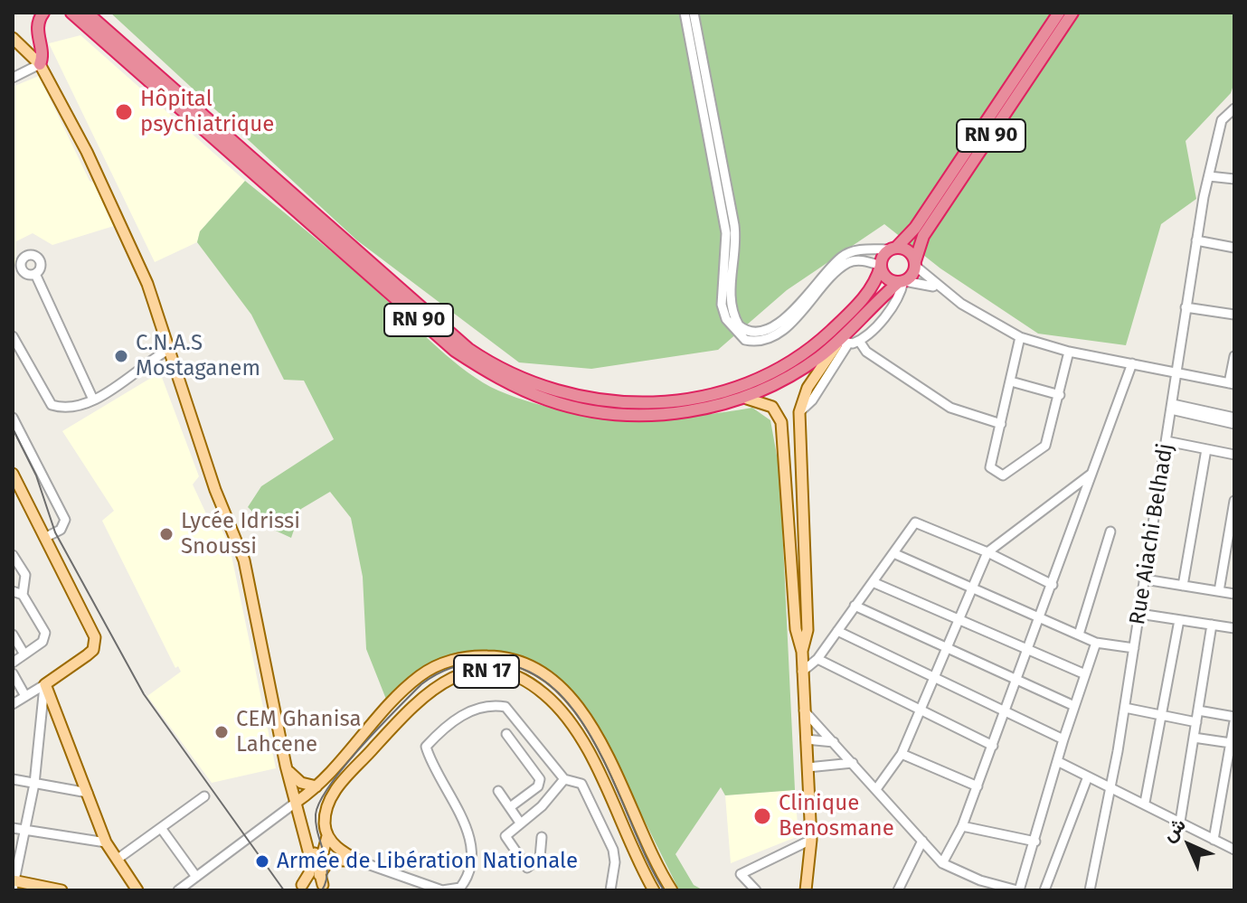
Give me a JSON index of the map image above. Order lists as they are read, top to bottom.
{
  "streets": {
    "highway": ["RN 90"],
    "main road": ["RN 17"],
    "street": ["Rue Aiachi Belhadj"]
  },
  "places": [
    "Hôpital psychiatrique",
    "C.N.A.S Mostaganem",
    "Lycée Idrissi Snoussi",
    "CEM Ghanisa Lahcene",
    "Clinique Benosmane",
    "Armée de Libération Nationale"
  ],
  "north": "top left"
}
